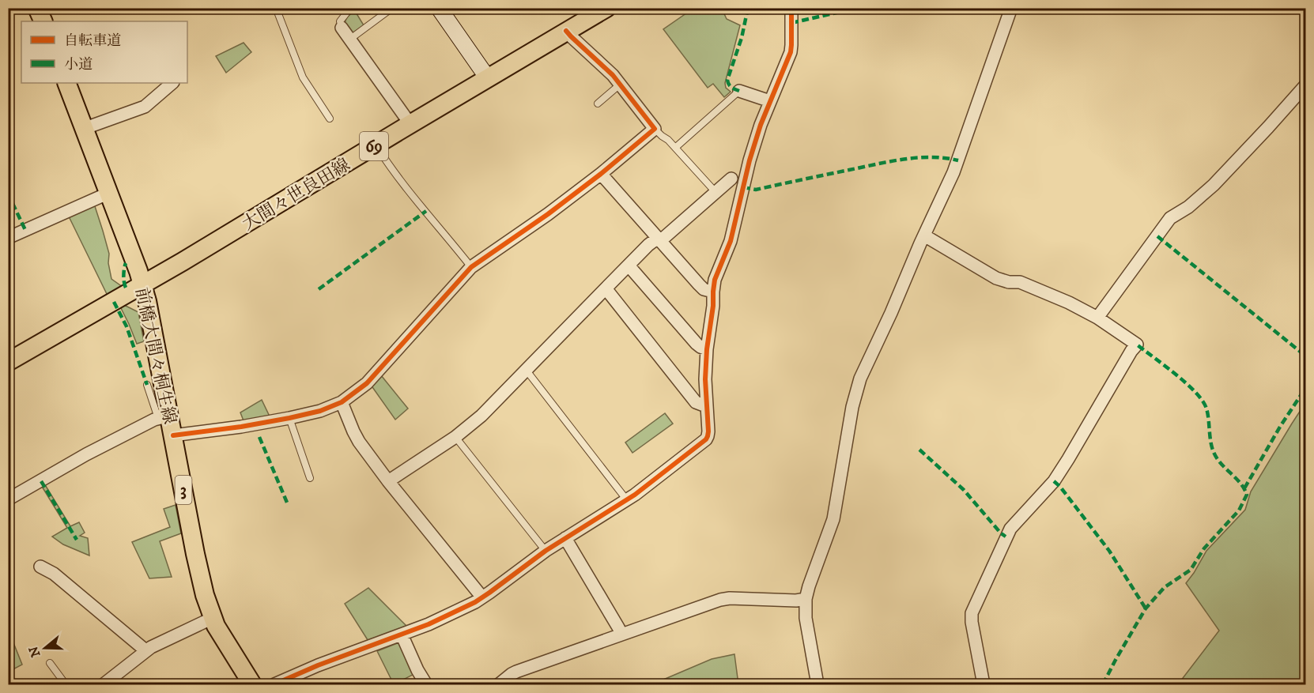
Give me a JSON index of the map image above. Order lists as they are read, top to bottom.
{
  "streets": {
    "main road": [
      "69",
      "大間々世良田線",
      "前橋大間々桐生線",
      "3"
    ]
  },
  "crossings": [
    ["大間々世良田線", "前橋大間々桐生線"]
  ],
  "legend": ["自転車道", "小道"],
  "north": "left"
}
